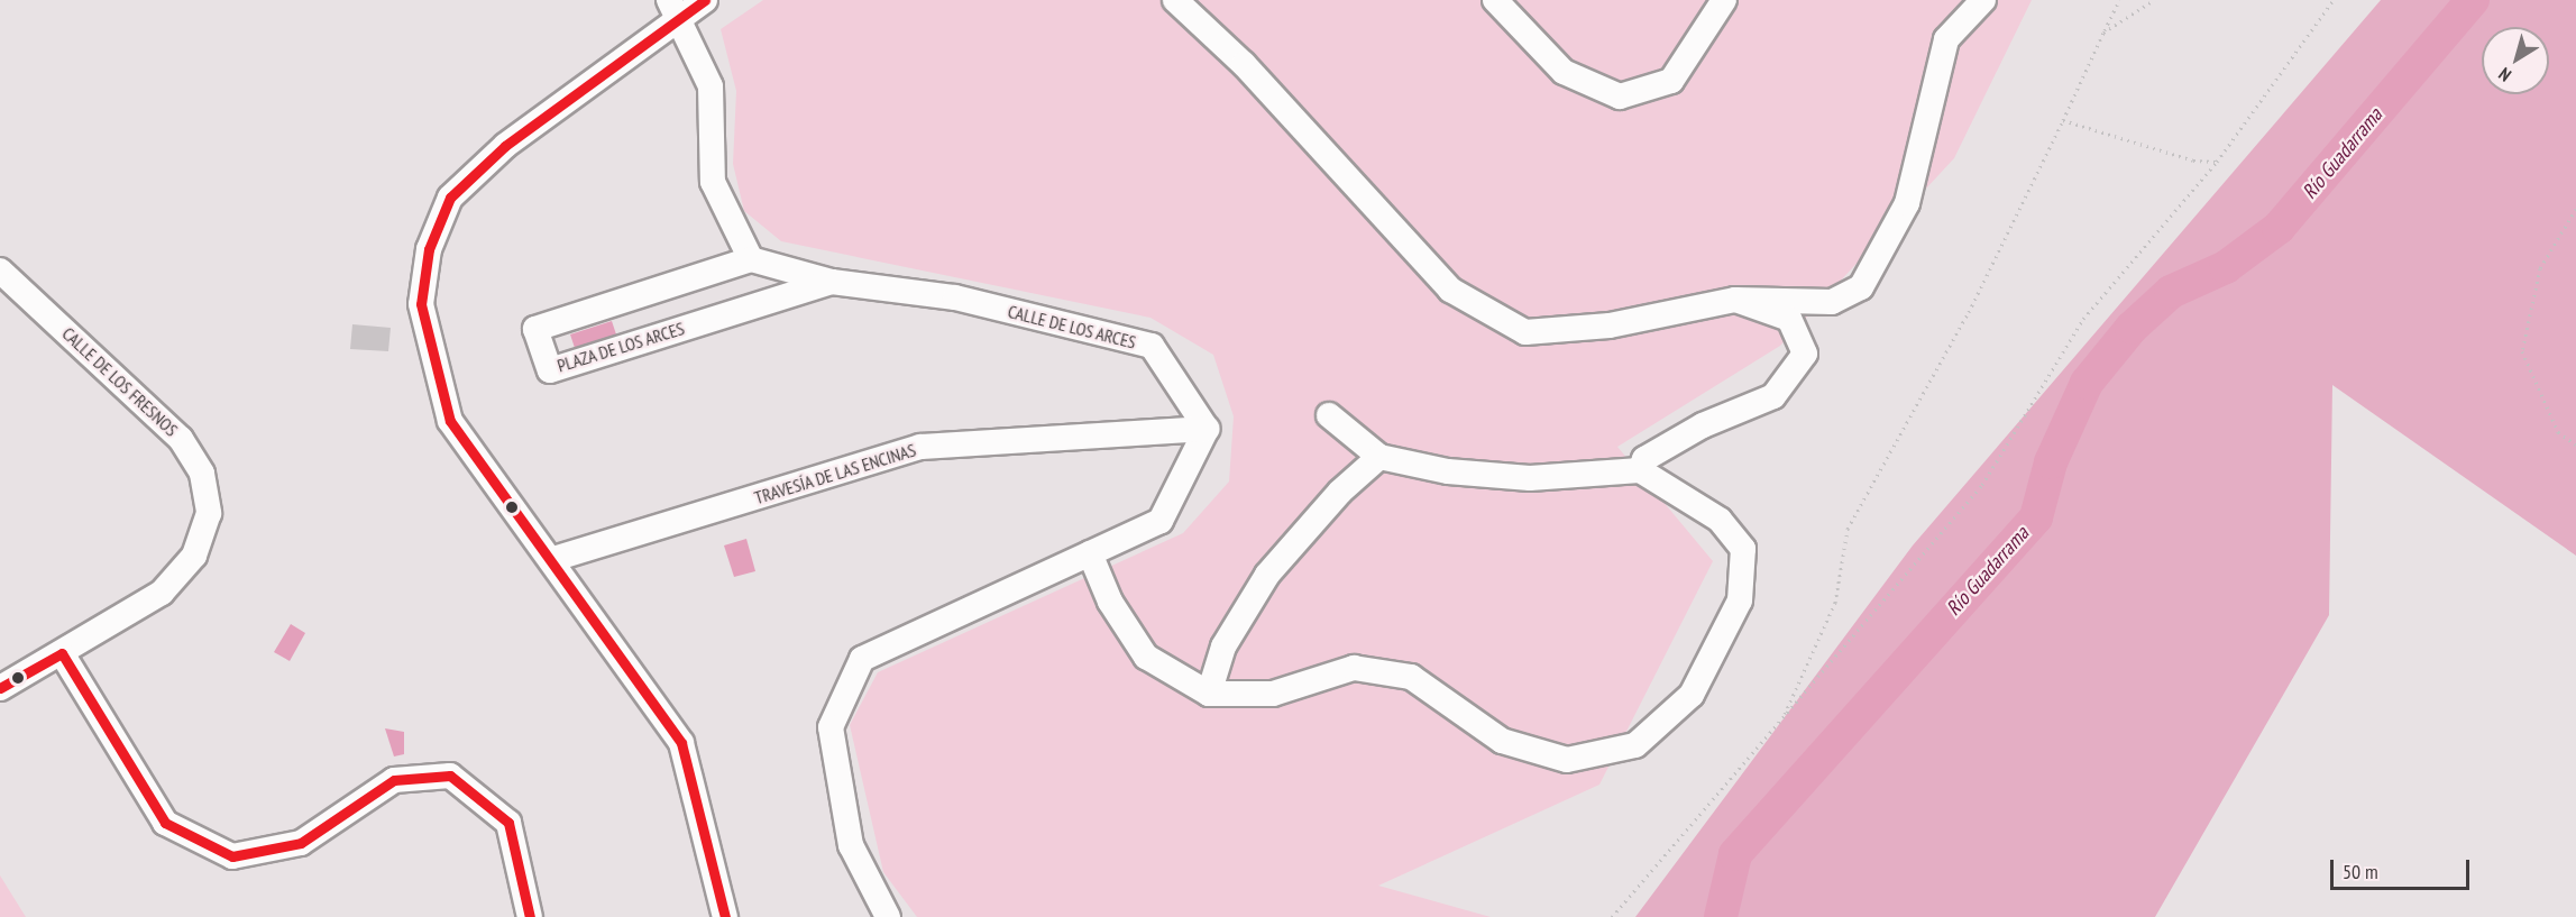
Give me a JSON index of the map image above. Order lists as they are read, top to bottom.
{
  "streets": {
    "street": [
      "CALLE DE LOS ARCES",
      "PLAZA DE LOS ARCES",
      "CALLE DE LOS FRESNOS",
      "TRAVESÍA DE LAS ENCINAS"
    ]
  },
  "crossings": [
    ["CALLE DE LOS ARCES", "PLAZA DE LOS ARCES"],
    ["CALLE DE LOS ARCES", "TRAVESÍA DE LAS ENCINAS"]
  ],
  "water": ["Río Guadarrama"],
  "scale_bar": "50 m",
  "north": "bottom left"
}
